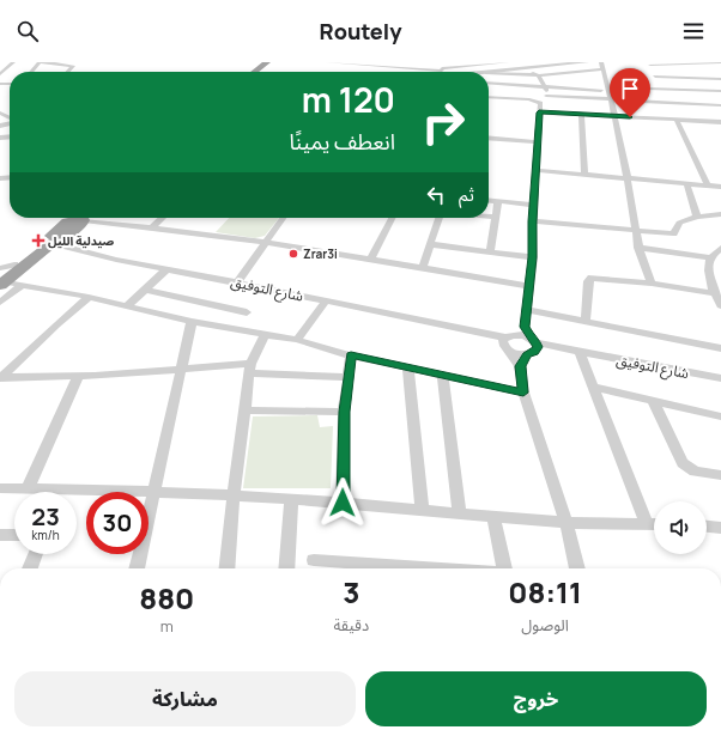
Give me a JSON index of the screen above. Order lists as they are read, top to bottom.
{
  "streets": {
    "street": ["شارع التوفيق"]
  },
  "places": {
    "health": ["صيدلية الليل"],
    "other": ["Zrar3i"]
  },
  "page": {
    "header": "Routely",
    "turn": ["120 m", "انعطف يمينًا"],
    "then": "ثم",
    "speed": "23 km/h",
    "limit": "30",
    "eta": [
      "08:11",
      "الوصول",
      "3",
      "دقيقة",
      "880",
      "m"
    ],
    "buttons": ["خروج", "مشاركة"]
  }
}
